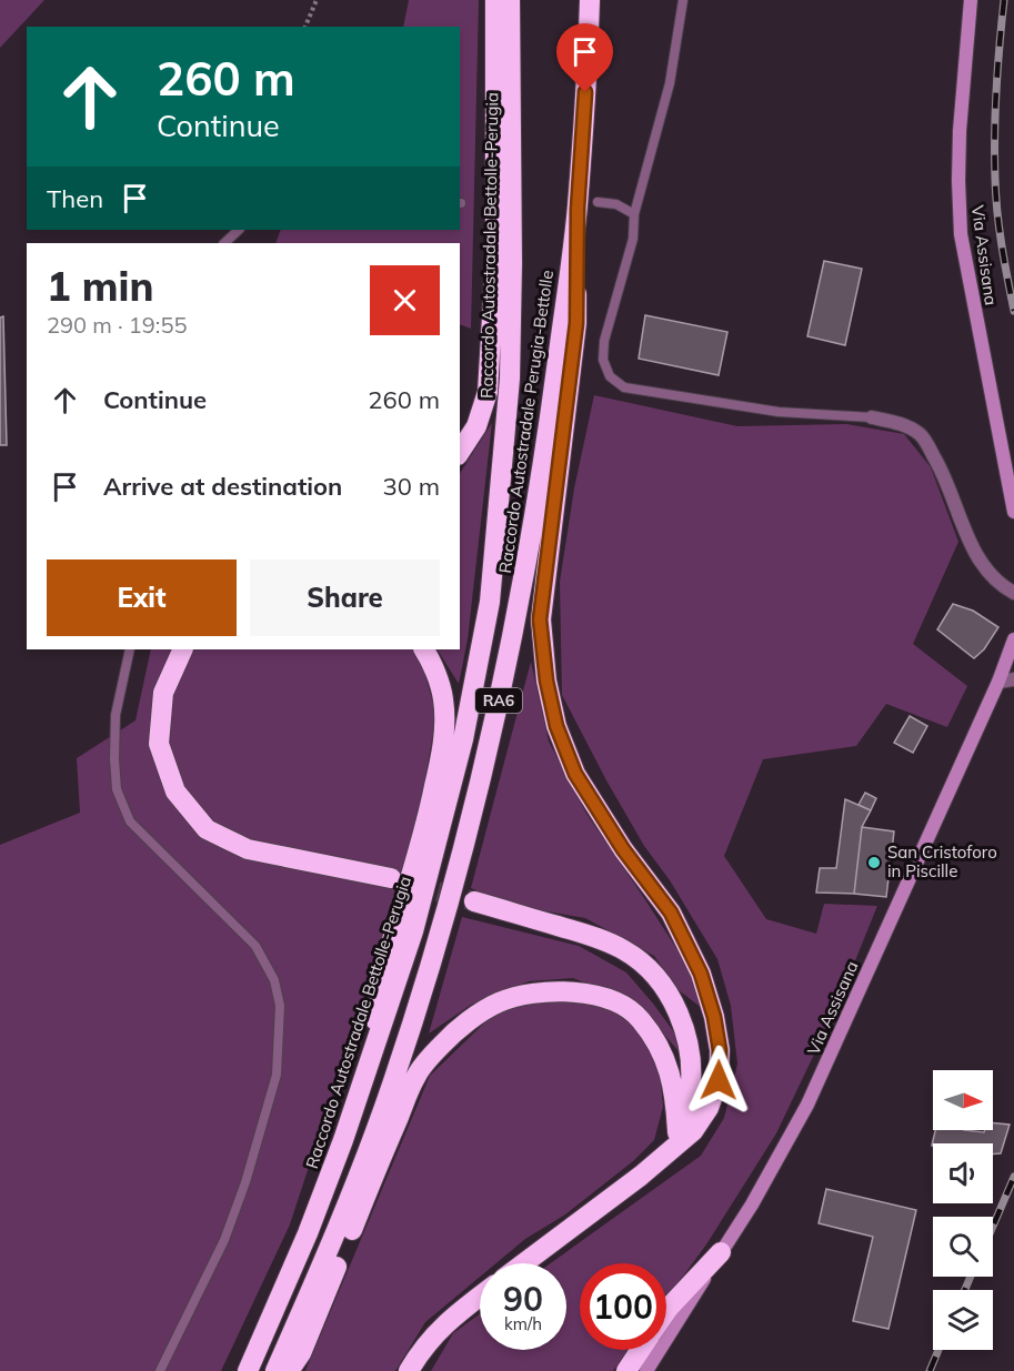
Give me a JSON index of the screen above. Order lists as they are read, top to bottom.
{
  "streets": {
    "highway": ["Raccordo Autostradale Bettolle-Perugia", "Raccordo Autostradale Perugia-Bettolle", "RA6"],
    "main road": ["Via Assisana"]
  },
  "places": ["San Cristoforo in Piscille"],
  "north": "right",
  "page": {
    "turn": ["260 m", "Continue"],
    "then": "Then",
    "heading": ["1 min", "290 m · 19:55"],
    "list": [
      {
        "name": "Continue",
        "value": "260 m"
      },
      {
        "name": "Arrive at destination",
        "value": "30 m"
      }
    ],
    "buttons": ["Exit", "Share"],
    "speed": "90 km/h",
    "limit": "100"
  }
}
